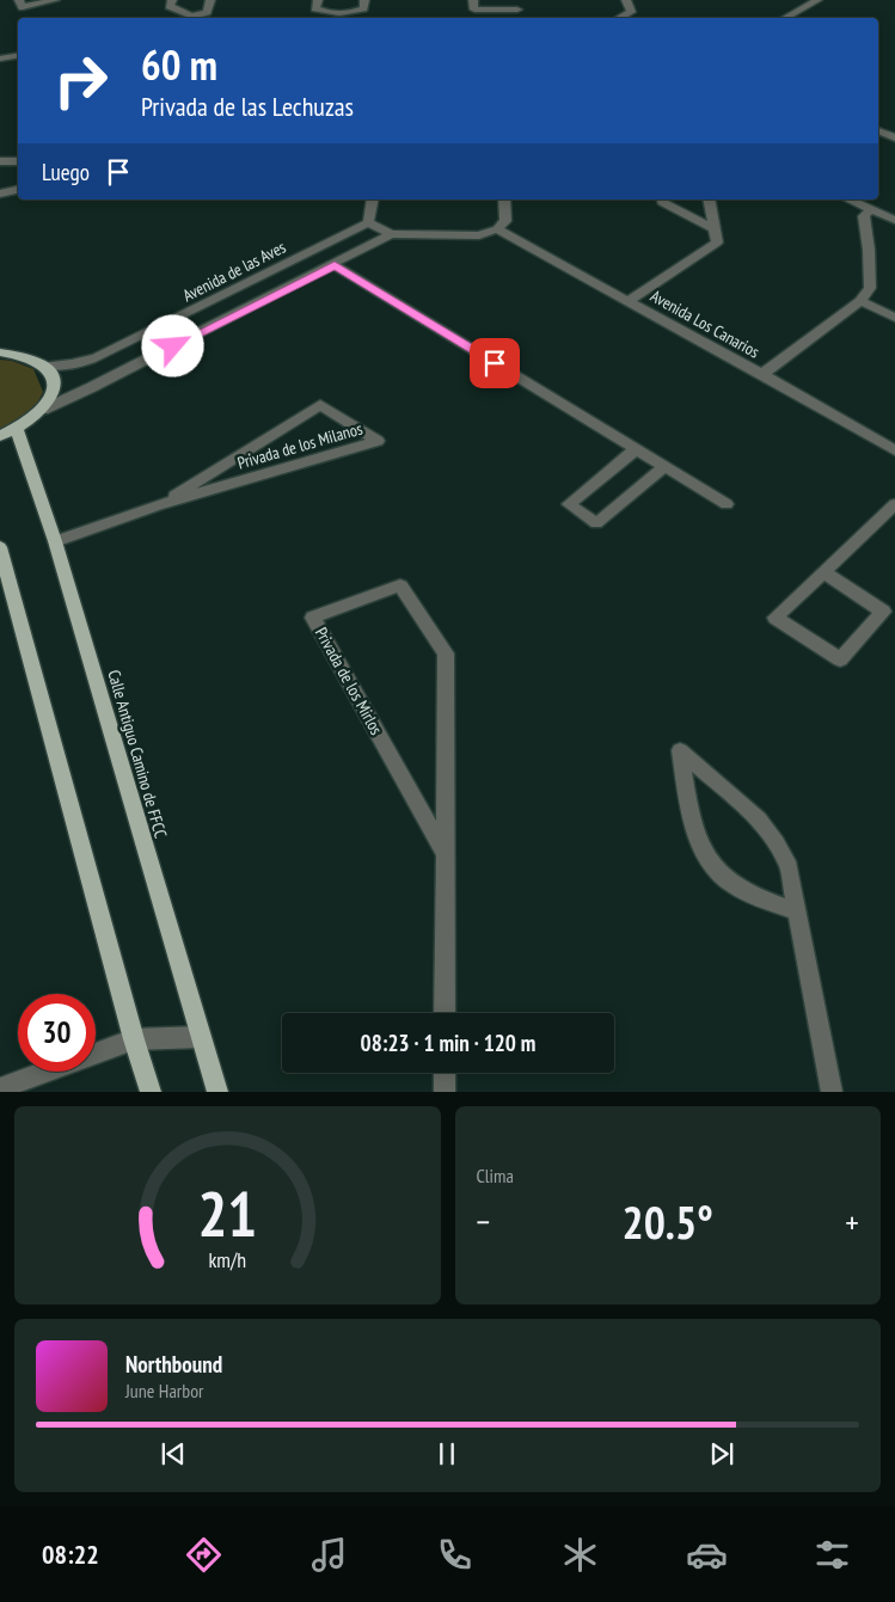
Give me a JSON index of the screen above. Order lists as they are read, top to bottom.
{
  "streets": {
    "main road": ["Calle Antiguo Camino de FFCC"],
    "street": [
      "Avenida de las Aves",
      "Avenida Los Canarios",
      "Privada de los Milanos",
      "Privada de los Mirlos"
    ]
  },
  "crossings": [
    ["Privada de los Milanos", "Calle Antiguo Camino de FFCC"]
  ],
  "page": {
    "turn": ["60 m", "Privada de las Lechuzas"],
    "then": "Luego",
    "limit": "30",
    "trip": "08:23 · 1 min · 120 m",
    "tile": "Clima",
    "heat": ["−", "20.5°", "+"],
    "song": ["Northbound", "June Harbor"],
    "tabs": "08:22",
    "gauge": ["21", "km/h"]
  }
}
